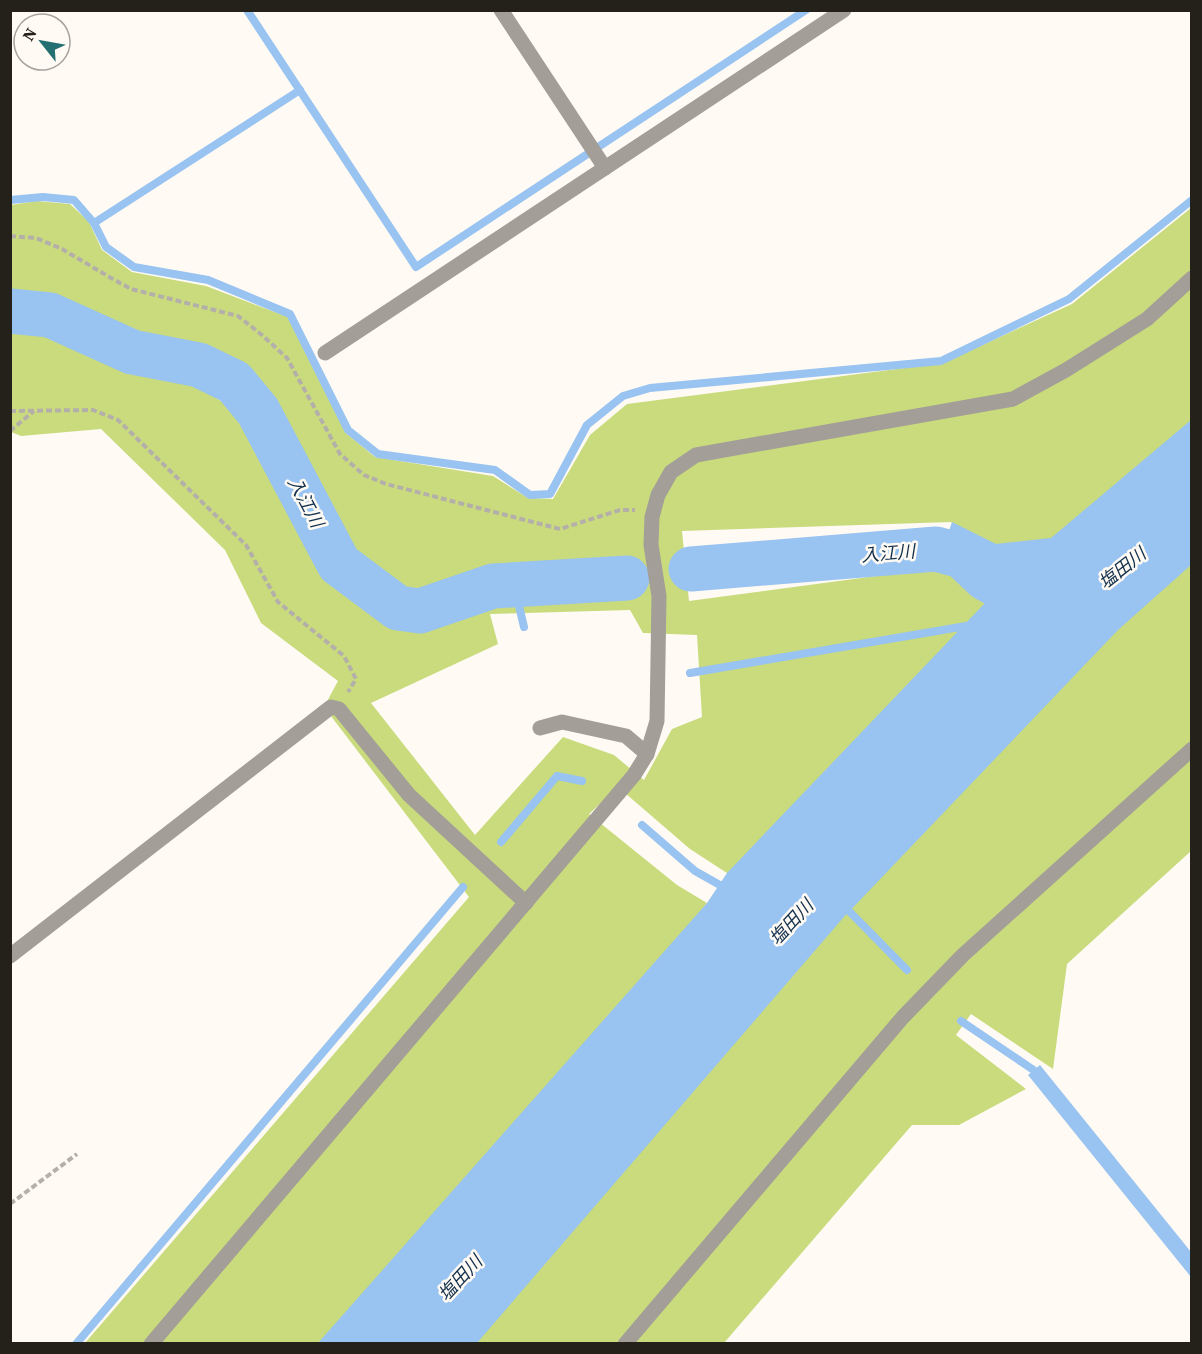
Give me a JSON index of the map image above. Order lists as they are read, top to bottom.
{
  "water": ["入江川", "塩田川"],
  "north": "top left"
}
